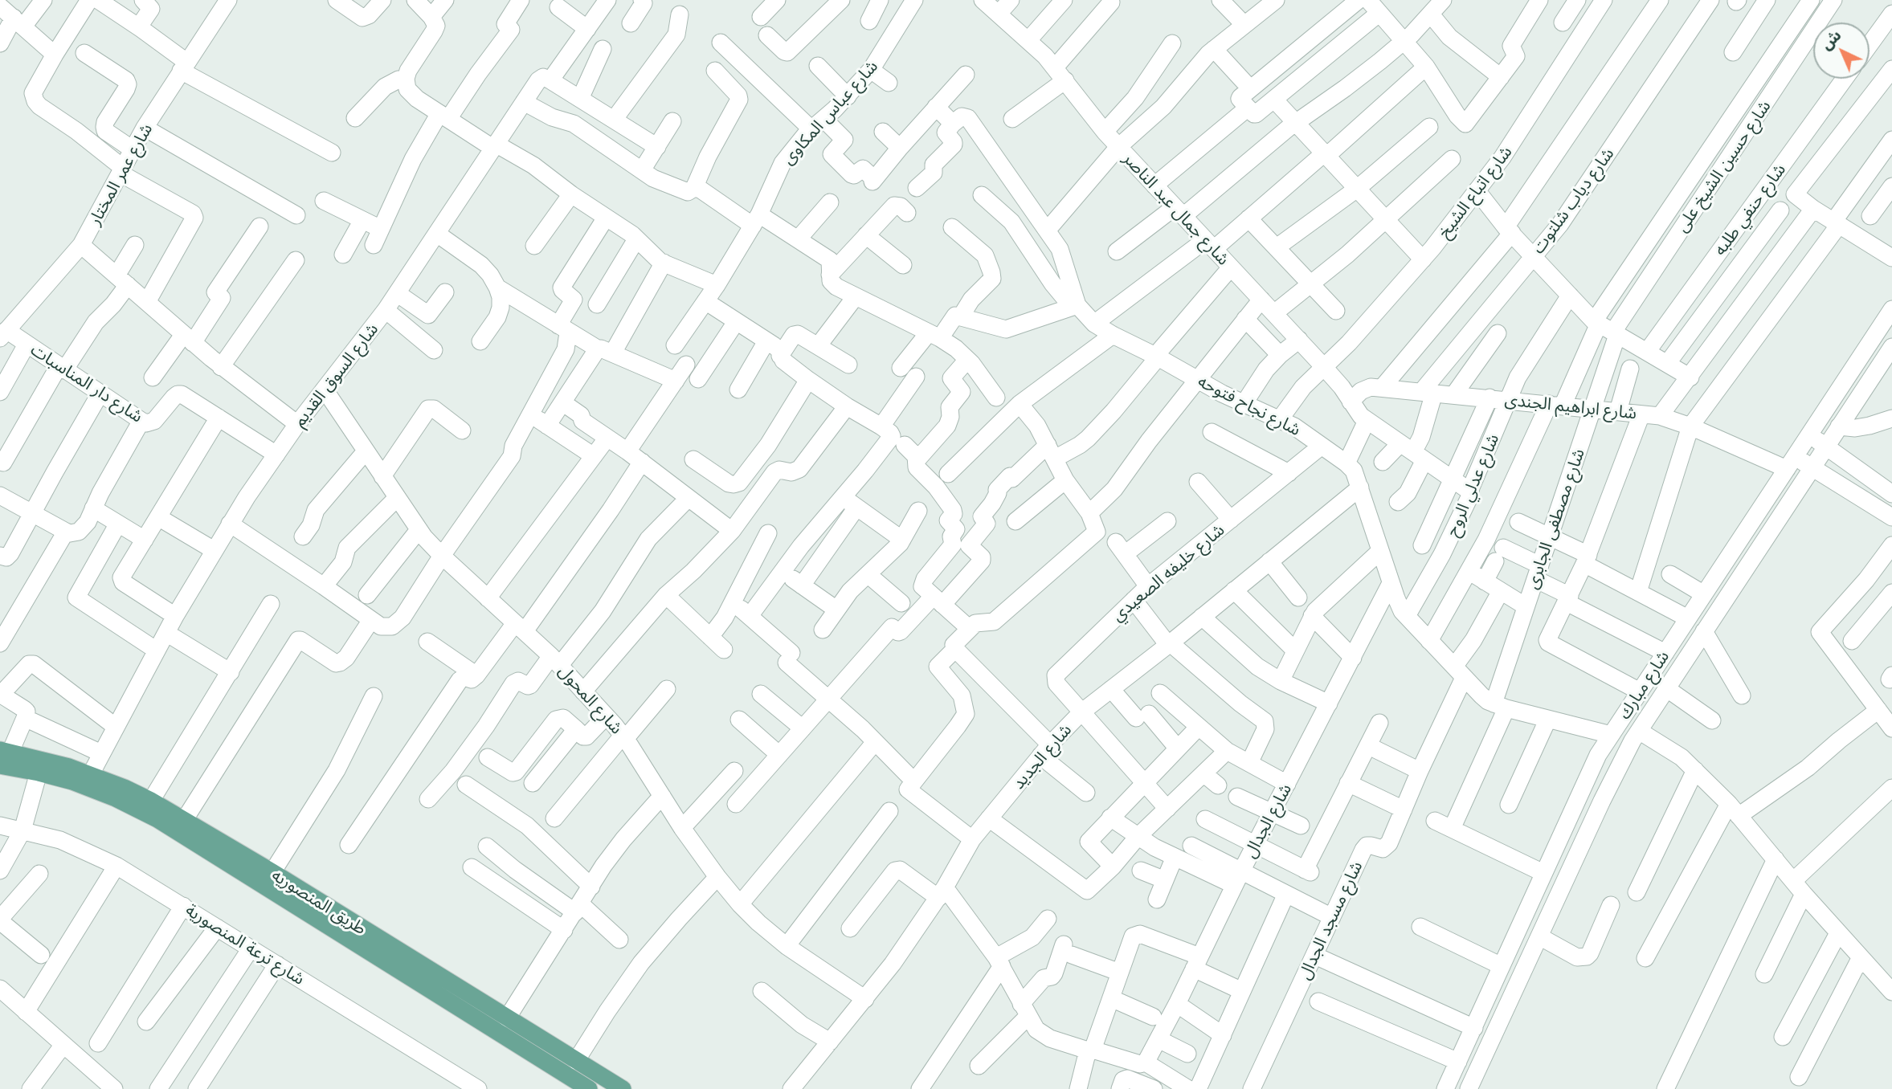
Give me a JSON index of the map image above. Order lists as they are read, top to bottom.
{
  "streets": {
    "main road": ["طريق المنصوريه"],
    "street": [
      "شارع عباس المكاوى",
      "شارع حسين الشيخ على",
      "شارع عمر المختار",
      "شارع اتباع الشيخ",
      "شارع دياب شلتوت",
      "شارع جمال عبد الناصر",
      "شارع حنفي طلبه",
      "شارع السوق القديم",
      "شارع دار المناسبات",
      "شارع نجاح فتوحه",
      "شارع ابراهيم الجندى",
      "شارع عدلي الروح",
      "شارع مصطفى الجابرى",
      "شارع خليفه الصعيدي",
      "شارع مبارك",
      "شارع المحول",
      "شارع الجديد",
      "شارع الجدال",
      "شارع مسجد الجدال",
      "شارع ترعة المنصورية"
    ]
  },
  "crossings": [
    ["شارع حسين الشيخ على", "شارع مصطفى الجابرى"],
    ["شارع عمر المختار", "شارع دار المناسبات"],
    ["شارع اتباع الشيخ", "شارع جمال عبد الناصر"],
    ["شارع اتباع الشيخ", "شارع نجاح فتوحه"],
    ["شارع دياب شلتوت", "شارع ابراهيم الجندى"],
    ["شارع جمال عبد الناصر", "شارع ابراهيم الجندى"],
    ["شارع جمال عبد الناصر", "شارع عدلي الروح"],
    ["شارع السوق القديم", "شارع دار المناسبات"],
    ["شارع السوق القديم", "شارع المحول"],
    ["شارع السوق القديم", "طريق المنصوريه"],
    ["شارع نجاح فتوحه", "شارع عدلي الروح"],
    ["شارع نجاح فتوحه", "شارع مصطفى الجابرى"],
    ["شارع نجاح فتوحه", "شارع خليفه الصعيدي"],
    ["شارع نجاح فتوحه", "شارع مبارك"],
    ["شارع نجاح فتوحه", "شارع الجديد"],
    ["شارع نجاح فتوحه", "شارع الجدال"],
    ["شارع نجاح فتوحه", "شارع مسجد الجدال"],
    ["شارع ابراهيم الجندى", "شارع عدلي الروح"],
    ["شارع ابراهيم الجندى", "شارع مصطفى الجابرى"],
    ["شارع ابراهيم الجندى", "شارع مبارك"],
    ["شارع خليفه الصعيدي", "شارع الجديد"],
    ["شارع المحول", "شارع الجديد"]
  ],
  "north": "top left"
}
